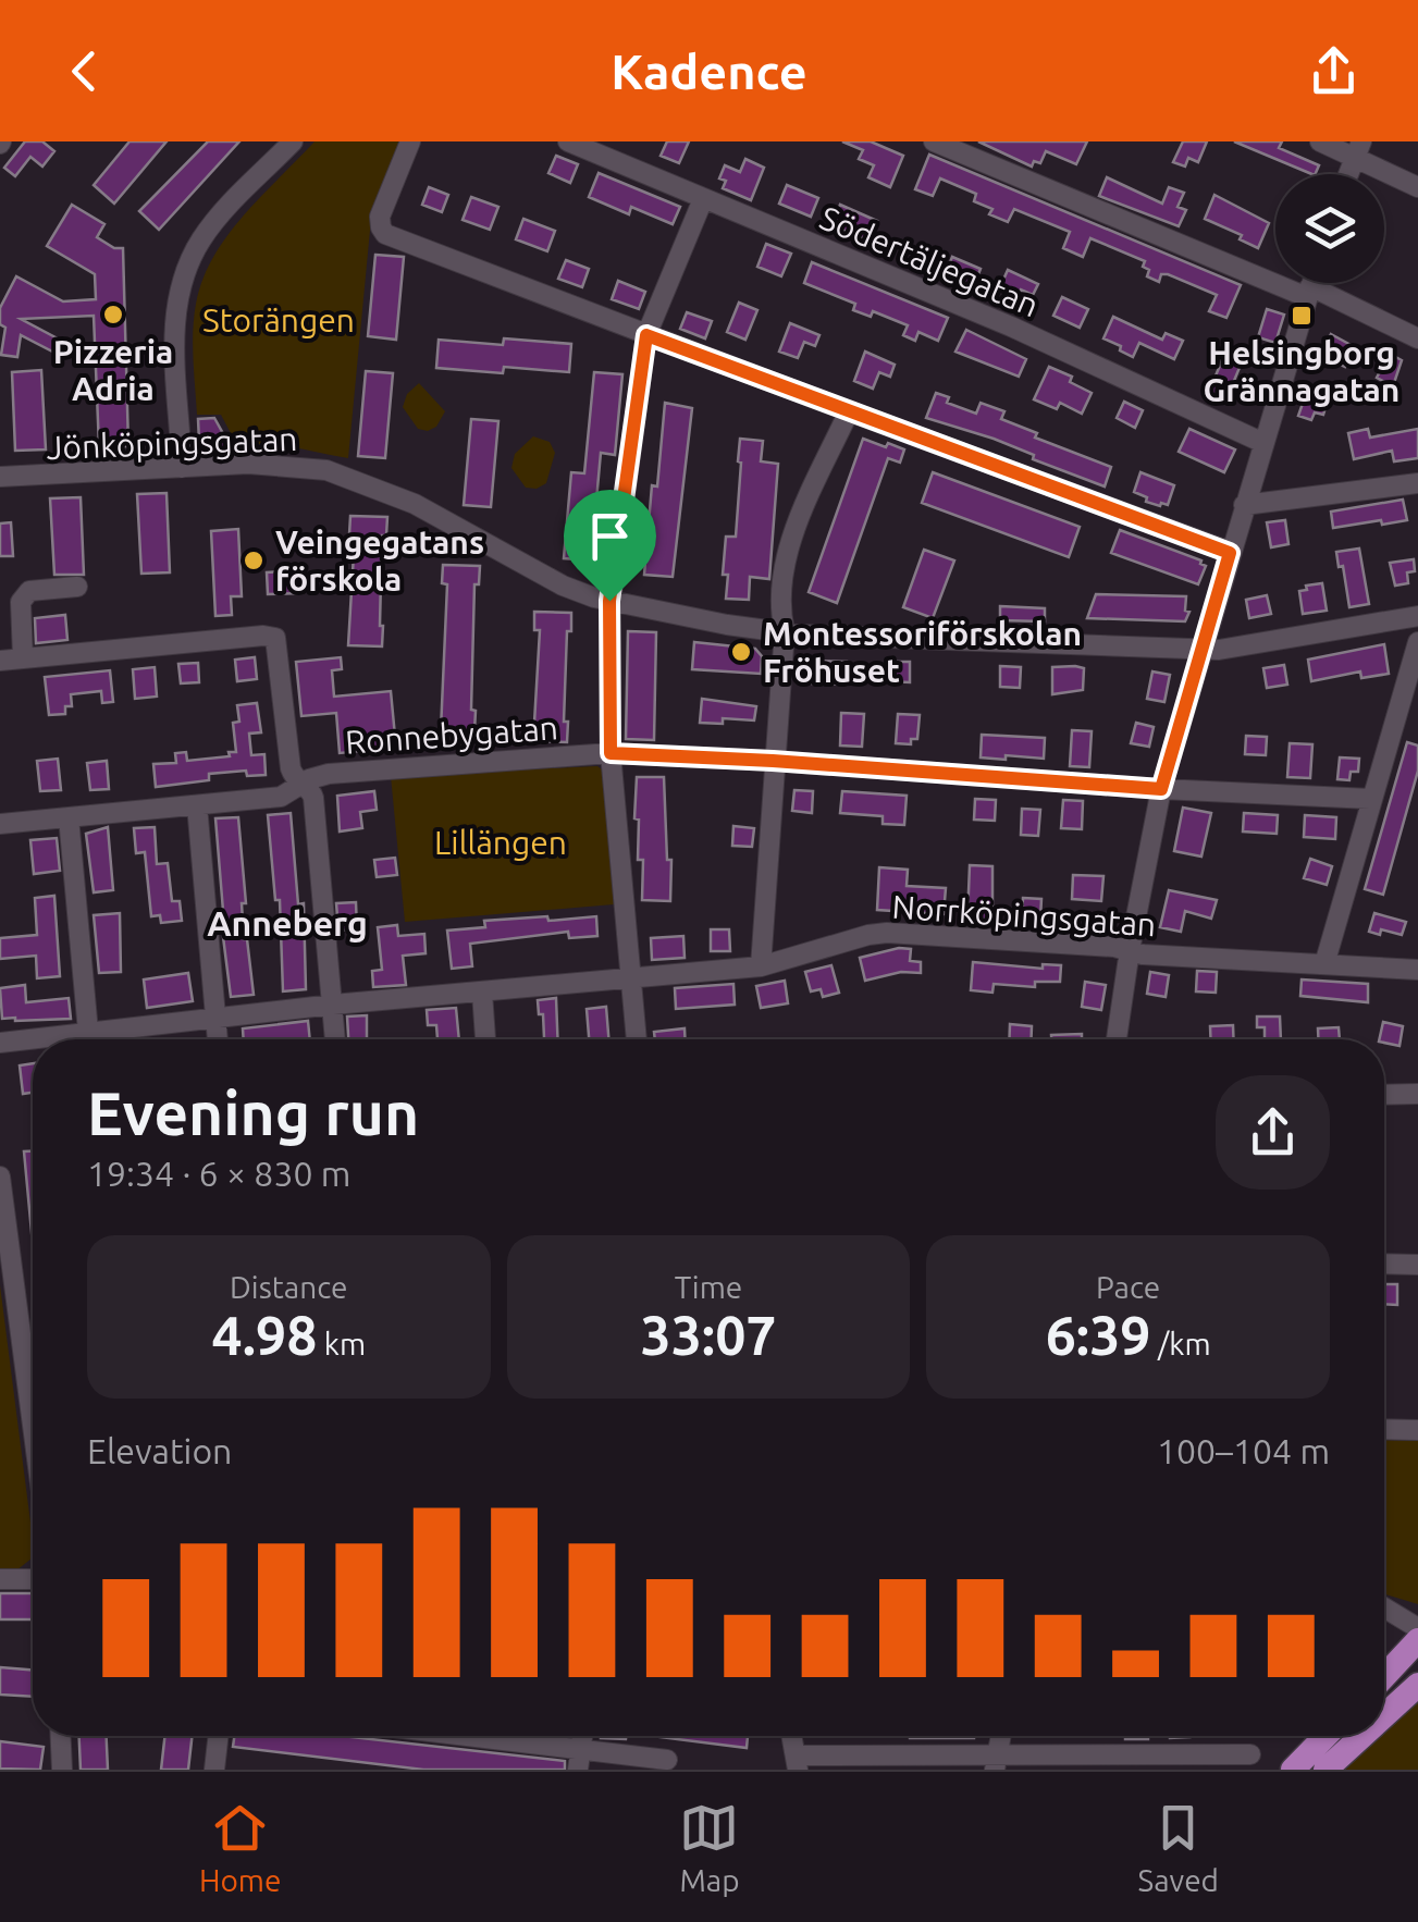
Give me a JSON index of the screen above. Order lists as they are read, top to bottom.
{
  "streets": {
    "street": [
      "Södertäljegatan",
      "Jönköpingsgatan",
      "Ronnebygatan",
      "Norrköpingsgatan"
    ]
  },
  "districts": ["Anneberg"],
  "parks": ["Storängen", "Lillängen"],
  "places": {
    "other": ["Pizzeria Adria", "Veingegatans förskola", "Montessoriförskolan Fröhuset"],
    "transit": ["Helsingborg Grännagatan"]
  },
  "page": {
    "header": "Kadence",
    "heading": ["Evening run", "19:34 · 6 × 830 m"],
    "stats": [
      ["Distance", "4.98 km"],
      ["Time", "33:07"],
      ["Pace", "6:39 /km"]
    ],
    "chart": ["Elevation", "100–104 m"],
    "tabs": ["Home", "Map", "Saved"]
  }
}
